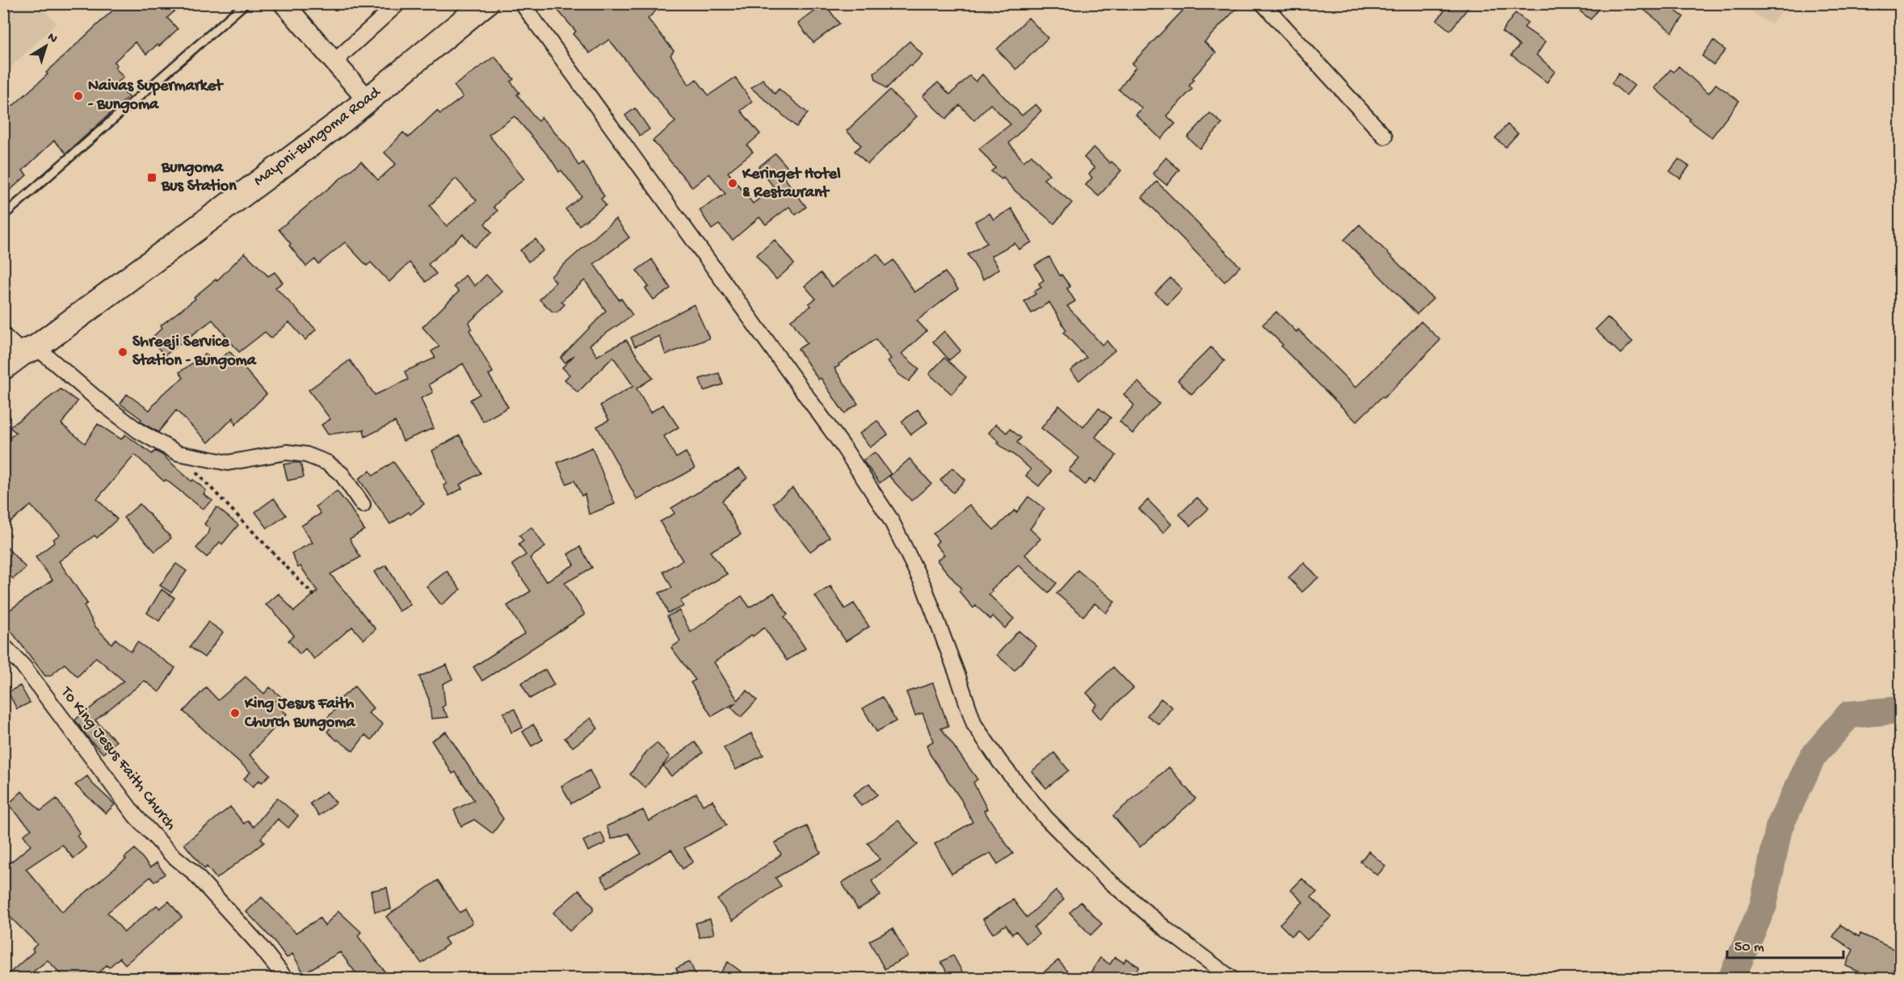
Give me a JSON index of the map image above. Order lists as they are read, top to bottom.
{
  "streets": {
    "main road": ["Mayoni-Bungoma Road"],
    "street": ["To King Jesus Faith Church"]
  },
  "places": {
    "other": [
      "Naivas Supermarket - Bungoma",
      "Keringet Hotel & Restaurant",
      "Shreeji Service Station - Bungoma",
      "King Jesus Faith Church Bungoma"
    ],
    "transit": ["Bungoma Bus Station"]
  },
  "scale_bar": "50 m",
  "north": "top right"
}
